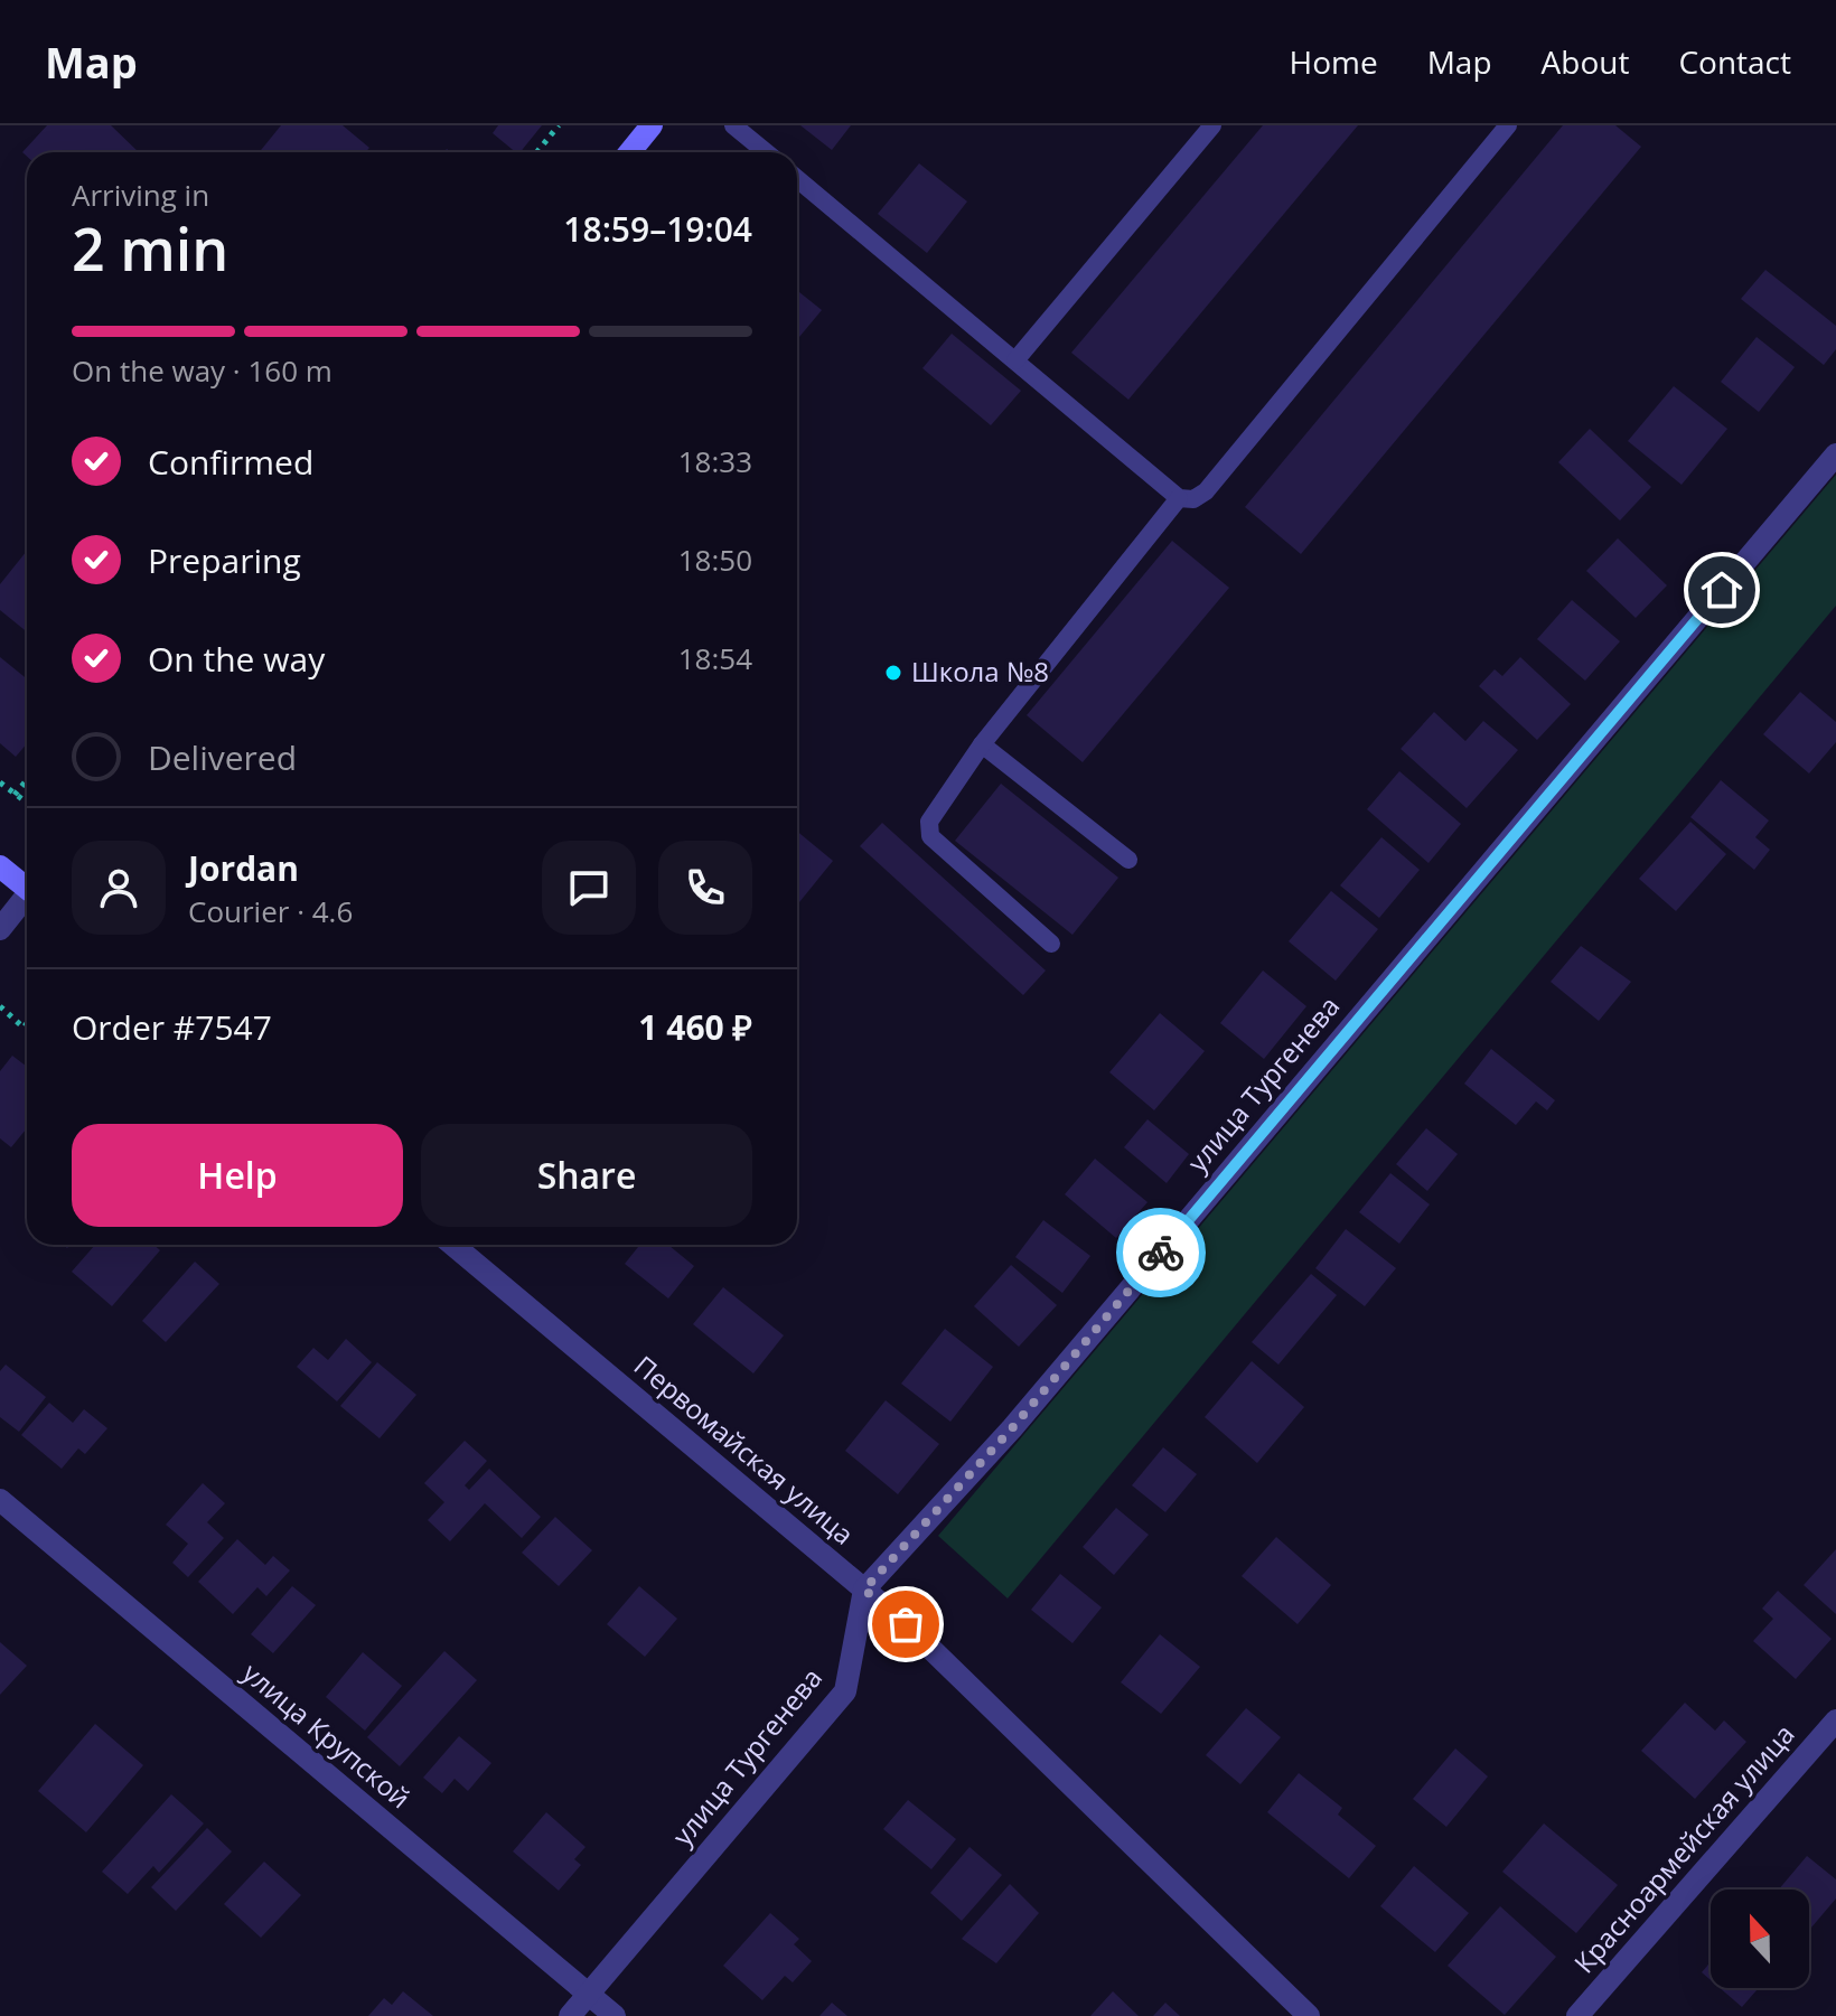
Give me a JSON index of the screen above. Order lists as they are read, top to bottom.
{
  "streets": {
    "street": [
      "улица Тургенева",
      "Первомайская улица",
      "улица Крупской",
      "Красноармейская улица"
    ]
  },
  "crossings": [
    ["улица Тургенева", "Первомайская улица"],
    ["улица Тургенева", "улица Крупской"]
  ],
  "places": ["Школа №8"],
  "north": "top",
  "page": {
    "header": "Map",
    "nav": [
      "Home",
      "Map",
      "About",
      "Contact"
    ],
    "heading": ["2 min", "Arriving in", "18:59–19:04"],
    "panel": [
      "Jordan",
      "Courier · 4.6",
      "Order #7547",
      "1 460 ₽"
    ],
    "bar": "On the way · 160 m",
    "list": [
      ["Confirmed", "18:33"],
      ["Preparing", "18:50"],
      ["On the way", "18:54"],
      "Delivered"
    ],
    "buttons": ["Help", "Share"]
  }
}
